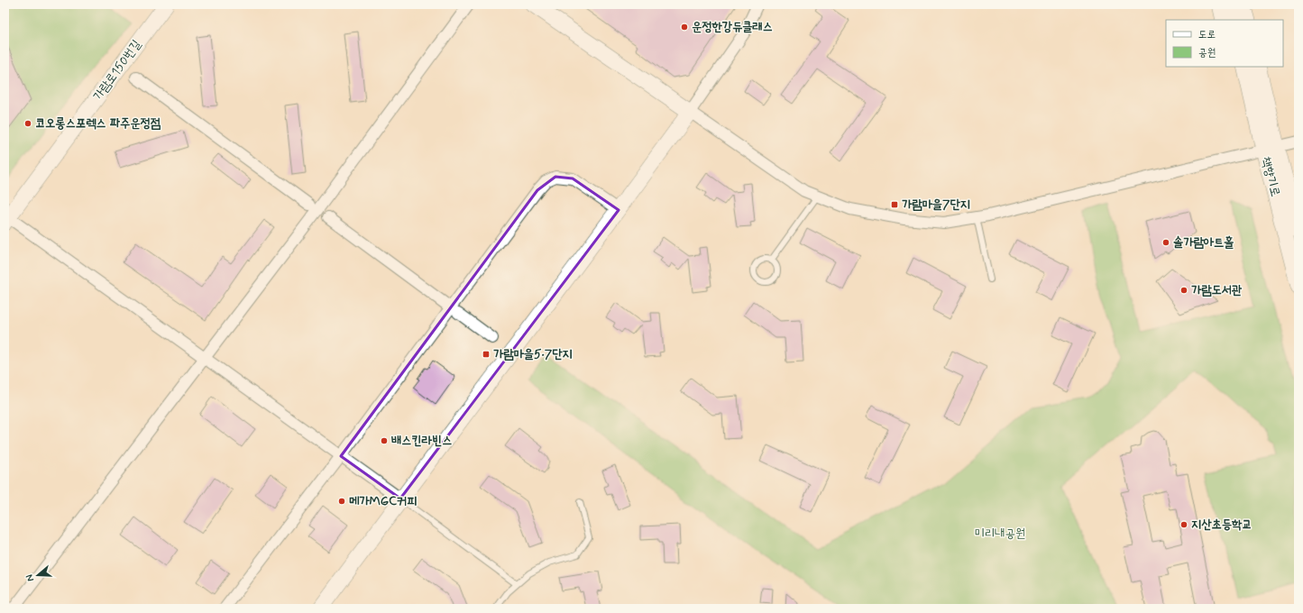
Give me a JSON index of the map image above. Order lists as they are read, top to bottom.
{
  "streets": {
    "street": ["가람로150번길", "책향기로"]
  },
  "parks": ["미리내공원"],
  "places": {
    "other": [
      "운정한강듀클래스",
      "코오롱스포렉스 파주운정점",
      "솔가람아트홀",
      "가람도서관",
      "배스킨라빈스",
      "메가MGC커피",
      "지산초등학교"
    ],
    "transit": ["가람마을7단지", "가람마을5·7단지"]
  },
  "legend": ["도로", "공원"],
  "north": "left"
}
